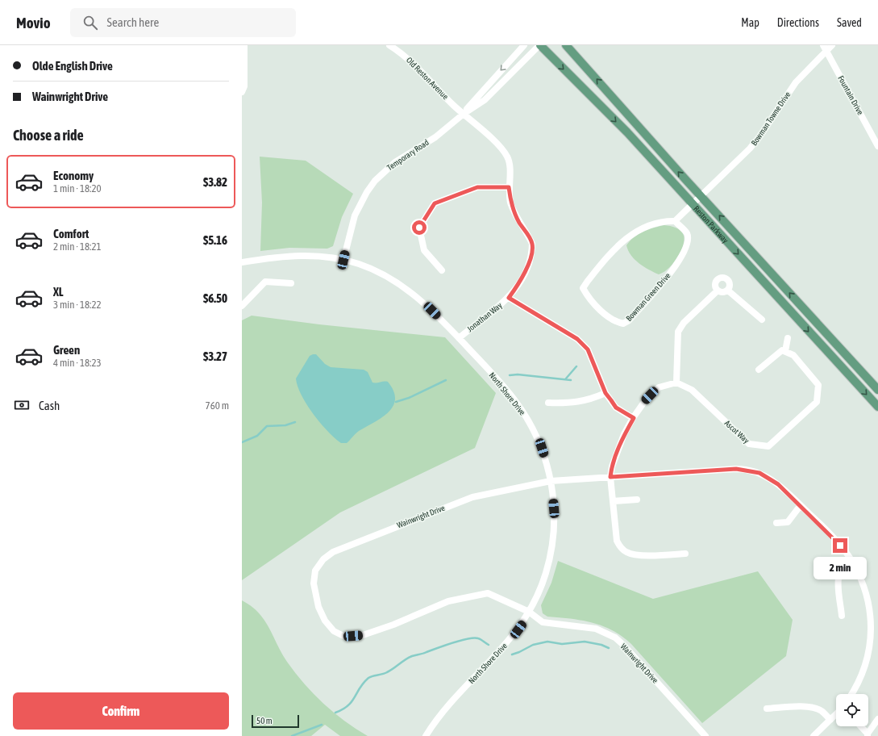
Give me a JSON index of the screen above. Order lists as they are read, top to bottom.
{
  "streets": {
    "main road": ["Reston Parkway"],
    "street": [
      "Old Reston Avenue",
      "Fountain Drive",
      "Bowman Towne Drive",
      "Temporary Road",
      "Bowman Green Drive",
      "Jonathan Way",
      "North Shore Drive",
      "Ascot Way",
      "Wainwright Drive"
    ]
  },
  "crossings": [
    ["Old Reston Avenue", "Temporary Road"],
    ["Old Reston Avenue", "Jonathan Way"],
    ["Fountain Drive", "Bowman Towne Drive"],
    ["Bowman Towne Drive", "Reston Parkway"],
    ["Temporary Road", "Reston Parkway"],
    ["Temporary Road", "Jonathan Way"],
    ["Temporary Road", "North Shore Drive"],
    ["Jonathan Way", "North Shore Drive"],
    ["North Shore Drive", "Wainwright Drive"]
  ],
  "scale_bar": "50 m",
  "page": {
    "header": "Movio",
    "search": "Search here",
    "nav": ["Map", "Directions", "Saved"],
    "banner": ["Olde English Drive", "Wainwright Drive"],
    "heading": "Choose a ride",
    "list": [
      {
        "name": "Economy",
        "note": "1 min · 18:20",
        "value": "$3.82"
      },
      {
        "name": "Comfort",
        "note": "2 min · 18:21",
        "value": "$5.16"
      },
      {
        "name": "XL",
        "note": "3 min · 18:22",
        "value": "$6.50"
      },
      {
        "name": "Green",
        "note": "4 min · 18:23",
        "value": "$3.27"
      }
    ],
    "pay": ["Cash", "760 m"],
    "bubble": "2 min",
    "buttons": "Confirm",
    "scale": "50 m"
  }
}
